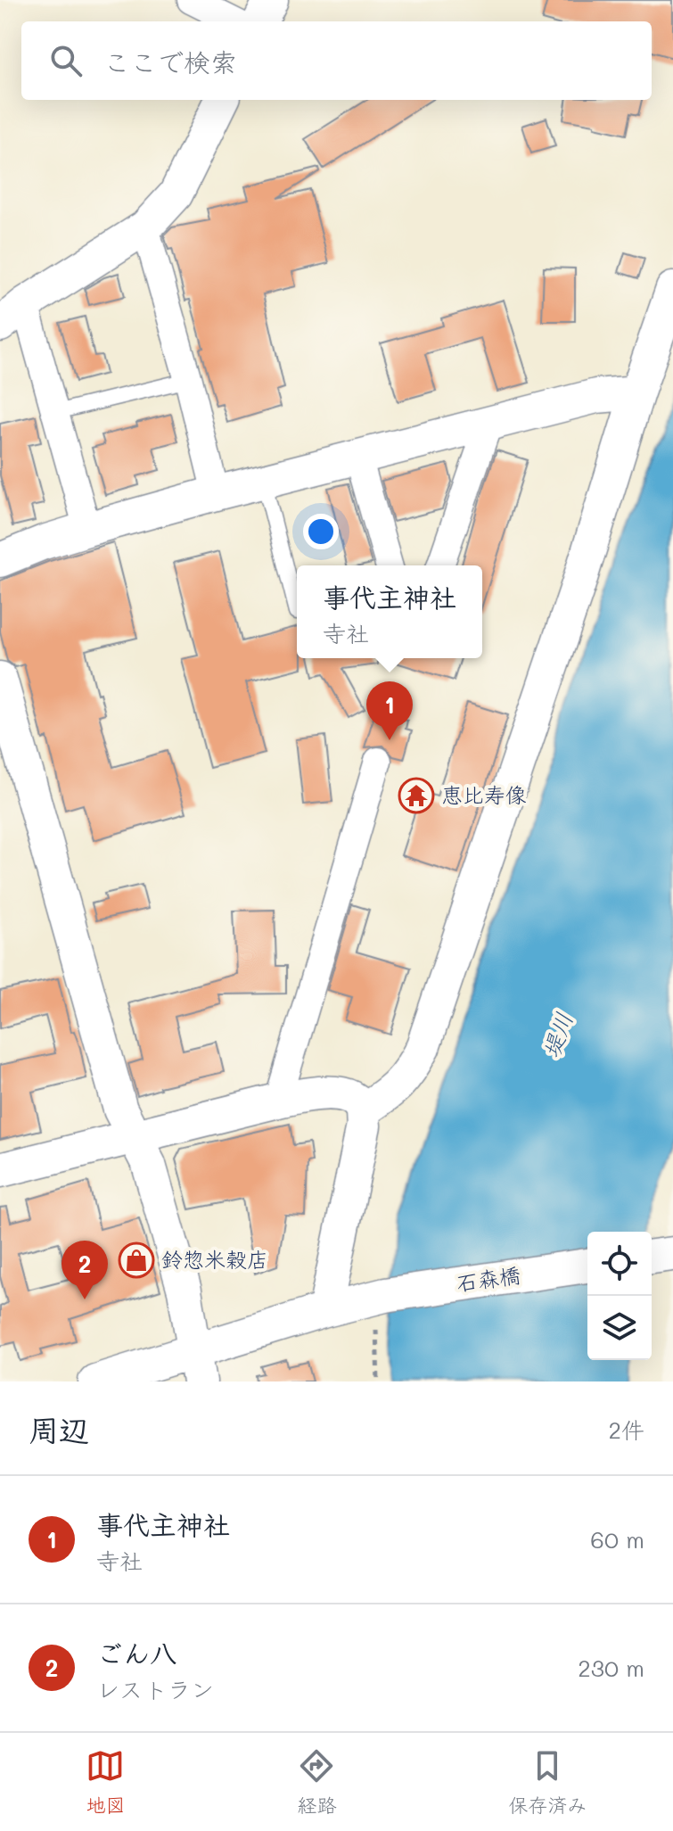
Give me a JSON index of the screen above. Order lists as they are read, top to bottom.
{
  "streets": {
    "street": ["石森橋"]
  },
  "water": ["堤川"],
  "places": {
    "temple": ["恵比寿像"],
    "shop": ["鈴惣米穀店"]
  },
  "page": {
    "search": "ここで検索",
    "popup": ["事代主神社", "寺社"],
    "pins": ["1", "2"],
    "heading": ["周辺", "2件"],
    "list": [
      {
        "mark": "1",
        "name": "事代主神社",
        "note": "寺社",
        "value": "60 m"
      },
      {
        "mark": "2",
        "name": "ごん八",
        "note": "レストラン",
        "value": "230 m"
      }
    ],
    "nav": ["地図", "経路", "保存済み"]
  }
}
